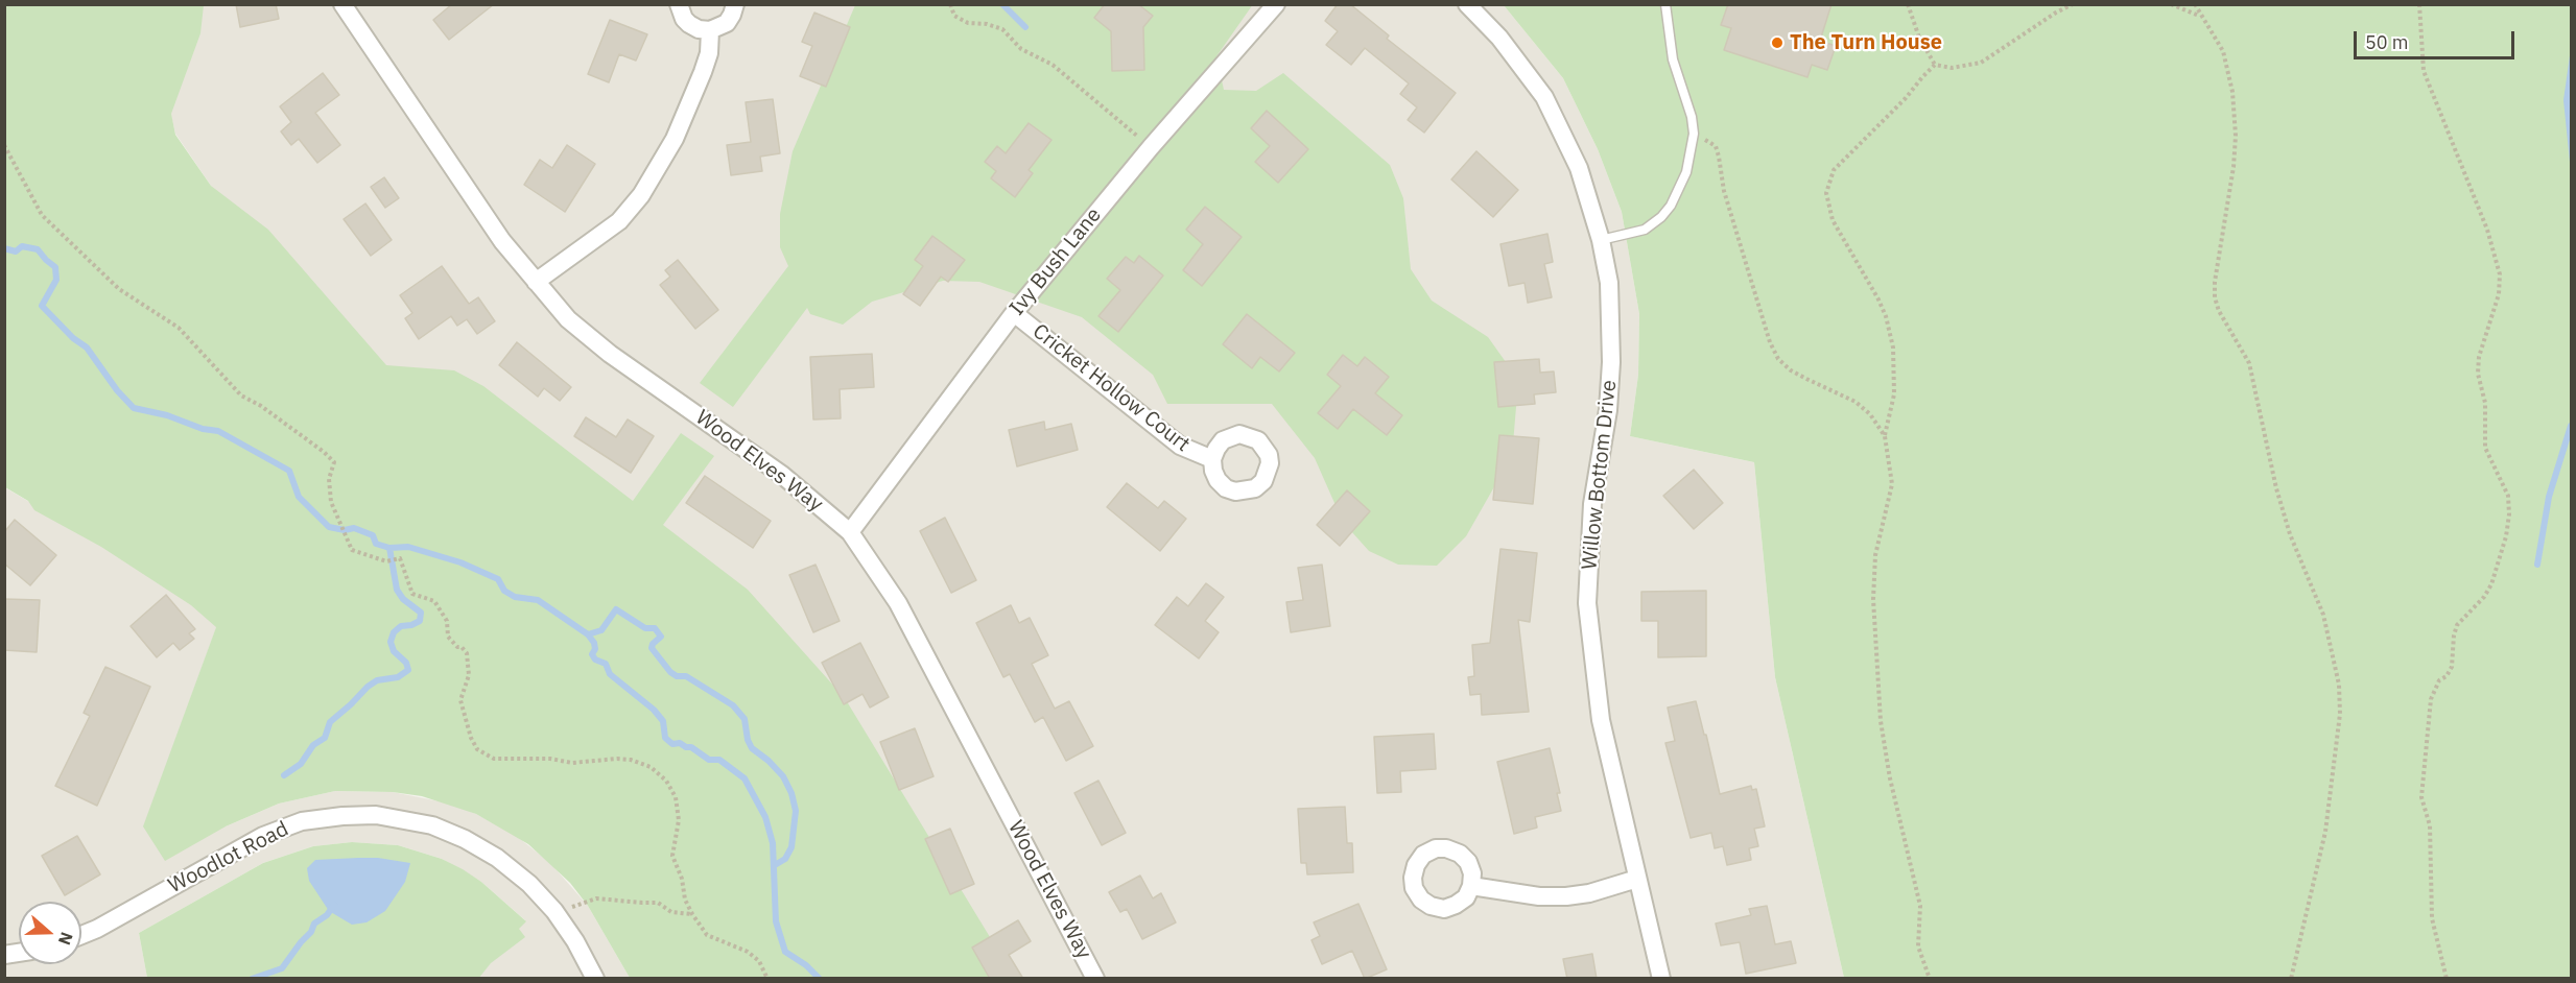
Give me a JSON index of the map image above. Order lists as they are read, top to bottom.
{
  "streets": {
    "street": [
      "Ivy Bush Lane",
      "Cricket Hollow Court",
      "Wood Elves Way",
      "Willow Bottom Drive",
      "Woodlot Road"
    ]
  },
  "crossings": [
    ["Ivy Bush Lane", "Cricket Hollow Court"],
    ["Ivy Bush Lane", "Wood Elves Way"]
  ],
  "places": ["The Turn House"],
  "scale_bar": "50 m",
  "north": "right"
}
